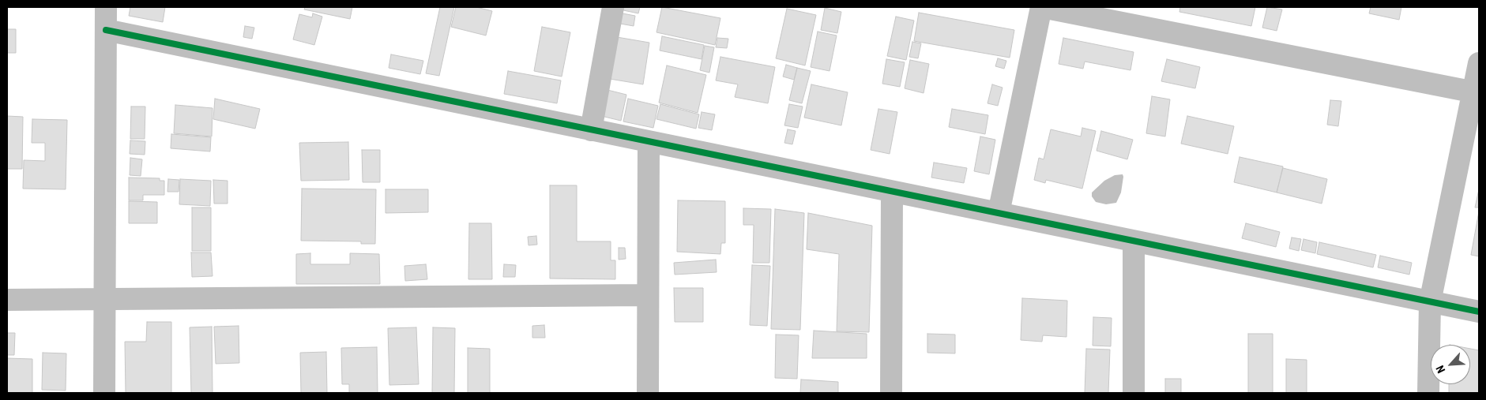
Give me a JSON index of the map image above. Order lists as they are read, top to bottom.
{
  "north": "bottom left"
}
